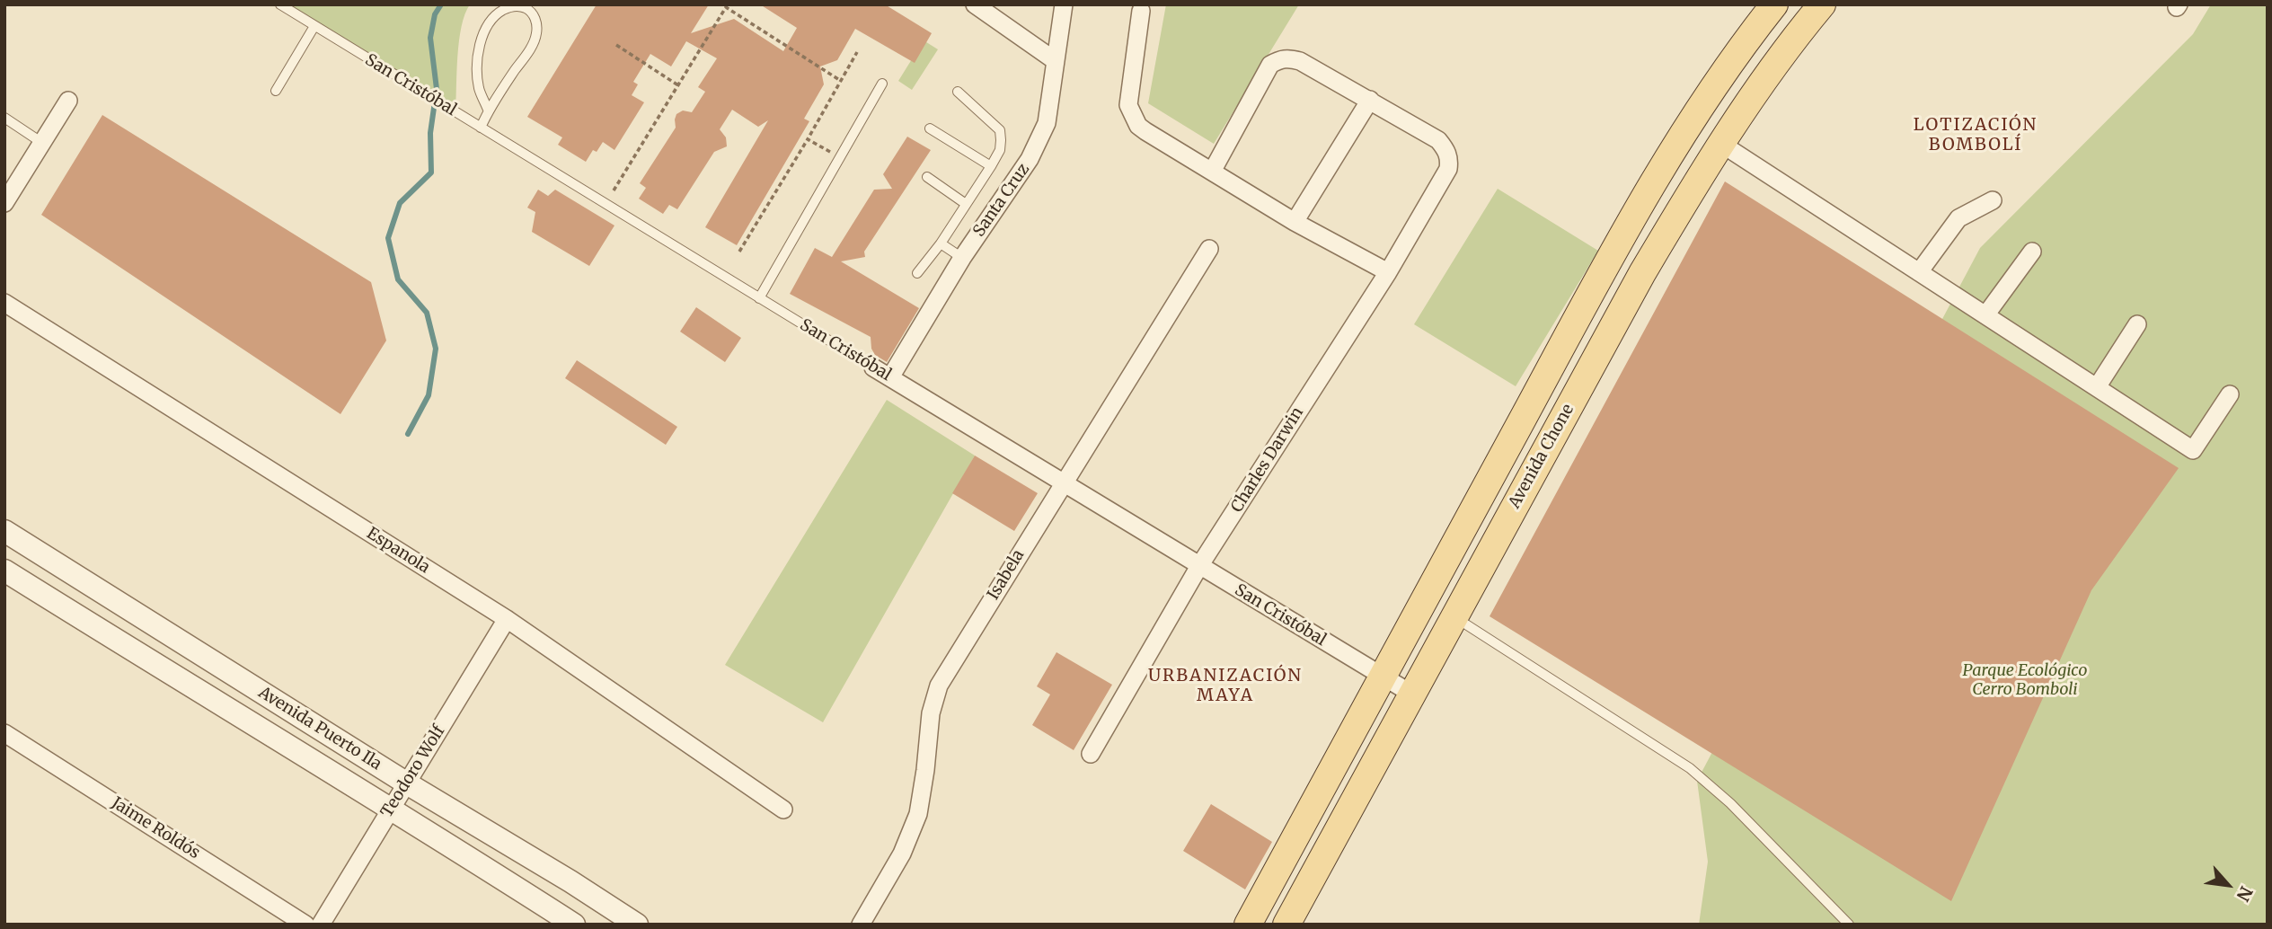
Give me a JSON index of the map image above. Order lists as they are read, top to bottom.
{
  "streets": {
    "main road": ["Avenida Chone"],
    "street": [
      "San Cristóbal",
      "Santa Cruz",
      "Charles Darwin",
      "Espanola",
      "Isabela",
      "Avenida Puerto Ila",
      "Teodoro Wolf",
      "Jaime Roldós"
    ]
  },
  "crossings": [
    ["San Cristóbal", "Santa Cruz"],
    ["San Cristóbal", "Avenida Chone"],
    ["San Cristóbal", "Charles Darwin"],
    ["San Cristóbal", "Isabela"],
    ["Espanola", "Teodoro Wolf"],
    ["Avenida Puerto Ila", "Teodoro Wolf"]
  ],
  "districts": ["LOTIZACIÓN BOMBOLÍ", "URBANIZACIÓN MAYA"],
  "parks": ["Parque Ecológico Cerro Bomboli"],
  "north": "bottom right"
}
